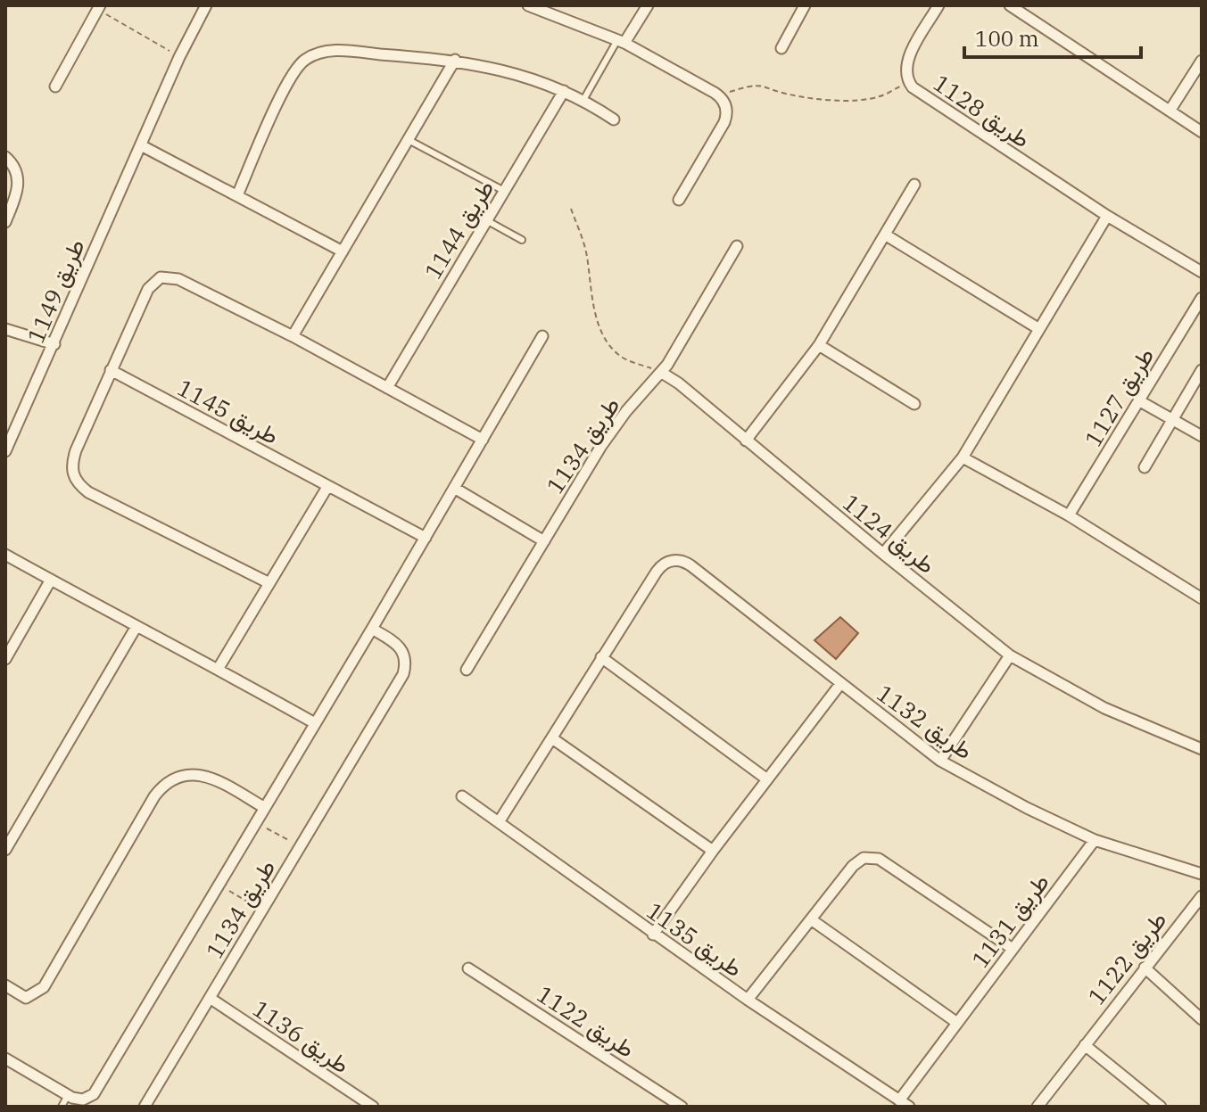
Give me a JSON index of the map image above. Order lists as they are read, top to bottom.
{
  "streets": {
    "street": [
      "طريق 1128",
      "طريق 1144",
      "طريق 1149",
      "طريق 1127",
      "طريق 1145",
      "طريق 1134",
      "طريق 1124",
      "طريق 1132",
      "طريق 1131",
      "طريق 1135",
      "طريق 1122",
      "طريق 1136"
    ]
  },
  "crossings": [
    ["طريق 1134", "طريق 1124"],
    ["طريق 1134", "طريق 1136"],
    ["طريق 1132", "طريق 1131"],
    ["طريق 1131", "طريق 1135"]
  ],
  "scale_bar": "100 m"
}
